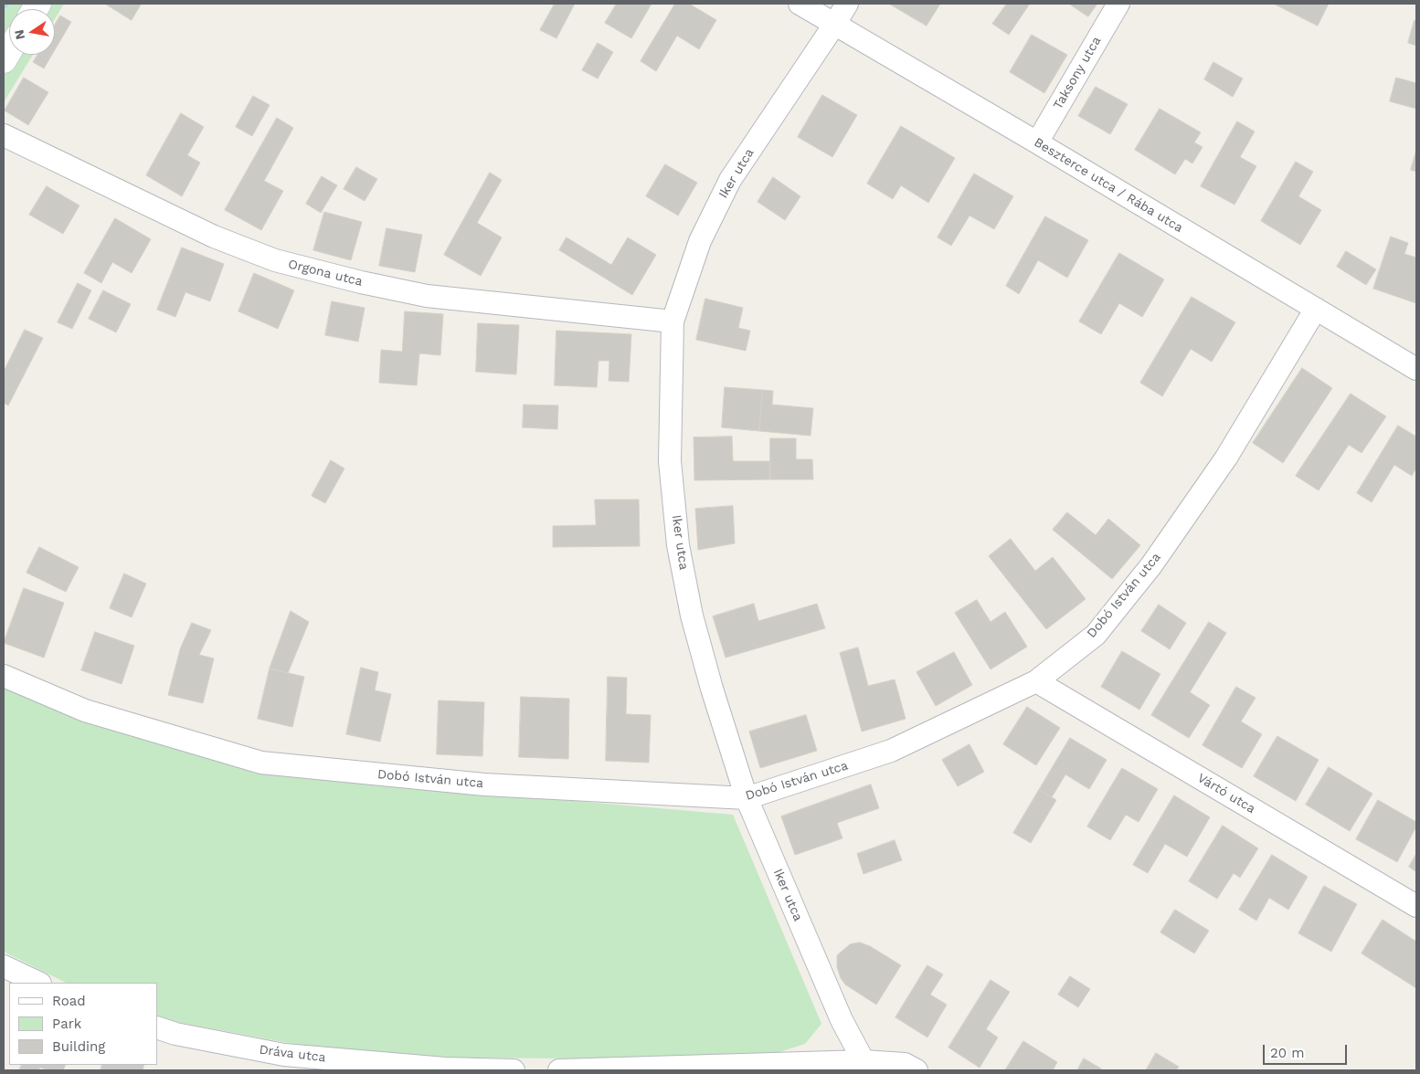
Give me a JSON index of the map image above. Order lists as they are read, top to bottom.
{
  "streets": {
    "street": [
      "Taksony utca",
      "Iker utca",
      "Beszterce utca / Rába utca",
      "Orgona utca",
      "Dobó István utca",
      "Vártó utca",
      "Dráva utca"
    ]
  },
  "crossings": [
    ["Taksony utca", "Beszterce utca / Rába utca"],
    ["Iker utca", "Beszterce utca / Rába utca"],
    ["Iker utca", "Orgona utca"],
    ["Iker utca", "Dobó István utca"],
    ["Beszterce utca / Rába utca", "Dobó István utca"],
    ["Dobó István utca", "Vártó utca"]
  ],
  "legend": ["Road", "Park", "Building"],
  "scale_bar": "20 m",
  "north": "left"
}
